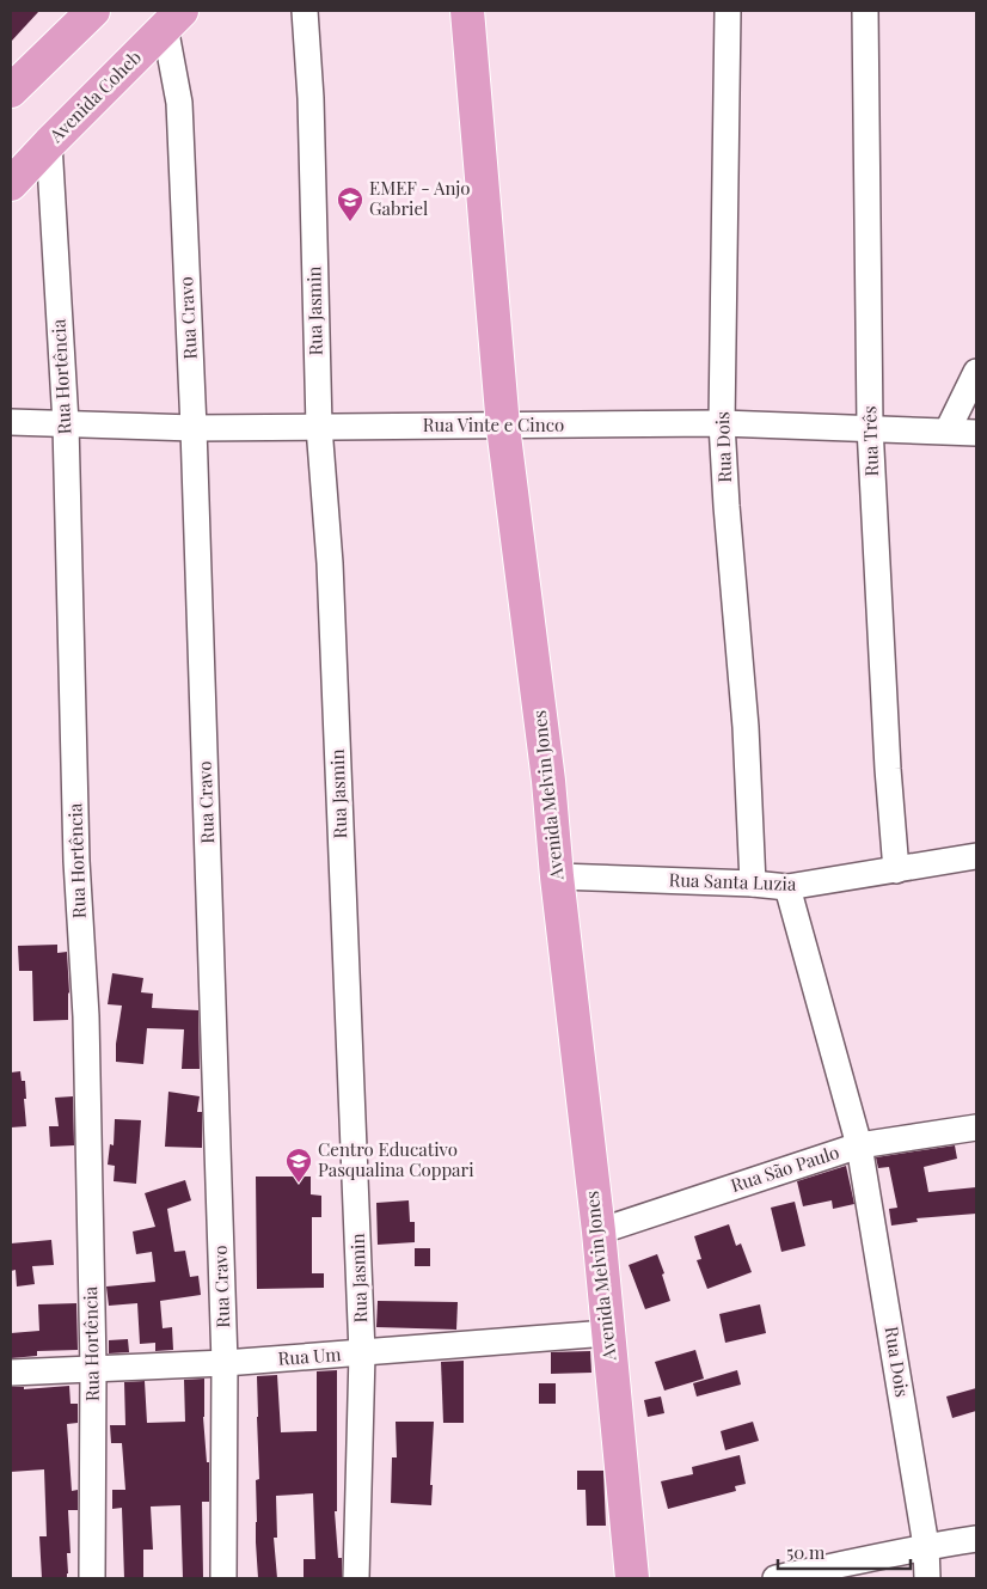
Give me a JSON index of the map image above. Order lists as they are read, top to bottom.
{
  "streets": {
    "main road": ["Avenida Coheb", "Avenida Melvin Jones"],
    "street": [
      "Rua Jasmin",
      "Rua Cravo",
      "Rua Hortência",
      "Rua Vinte e Cinco",
      "Rua Três",
      "Rua Dois",
      "Rua Santa Luzia",
      "Rua São Paulo",
      "Rua Um"
    ]
  },
  "crossings": [
    ["Avenida Coheb", "Rua Cravo"],
    ["Avenida Coheb", "Rua Hortência"],
    ["Rua Jasmin", "Rua Vinte e Cinco"],
    ["Rua Jasmin", "Rua Um"],
    ["Rua Cravo", "Rua Vinte e Cinco"],
    ["Rua Cravo", "Rua Um"],
    ["Rua Hortência", "Rua Vinte e Cinco"],
    ["Rua Hortência", "Rua Um"],
    ["Rua Vinte e Cinco", "Rua Três"],
    ["Rua Vinte e Cinco", "Rua Dois"],
    ["Rua Vinte e Cinco", "Avenida Melvin Jones"],
    ["Rua Três", "Rua Santa Luzia"],
    ["Rua Dois", "Rua Santa Luzia"],
    ["Rua Dois", "Rua São Paulo"],
    ["Avenida Melvin Jones", "Rua Santa Luzia"],
    ["Avenida Melvin Jones", "Rua São Paulo"],
    ["Avenida Melvin Jones", "Rua Um"]
  ],
  "places": {
    "school or university": ["EMEF - Anjo Gabriel", "Centro Educativo Pasqualina Coppari"]
  },
  "scale_bar": "50 m"
}
